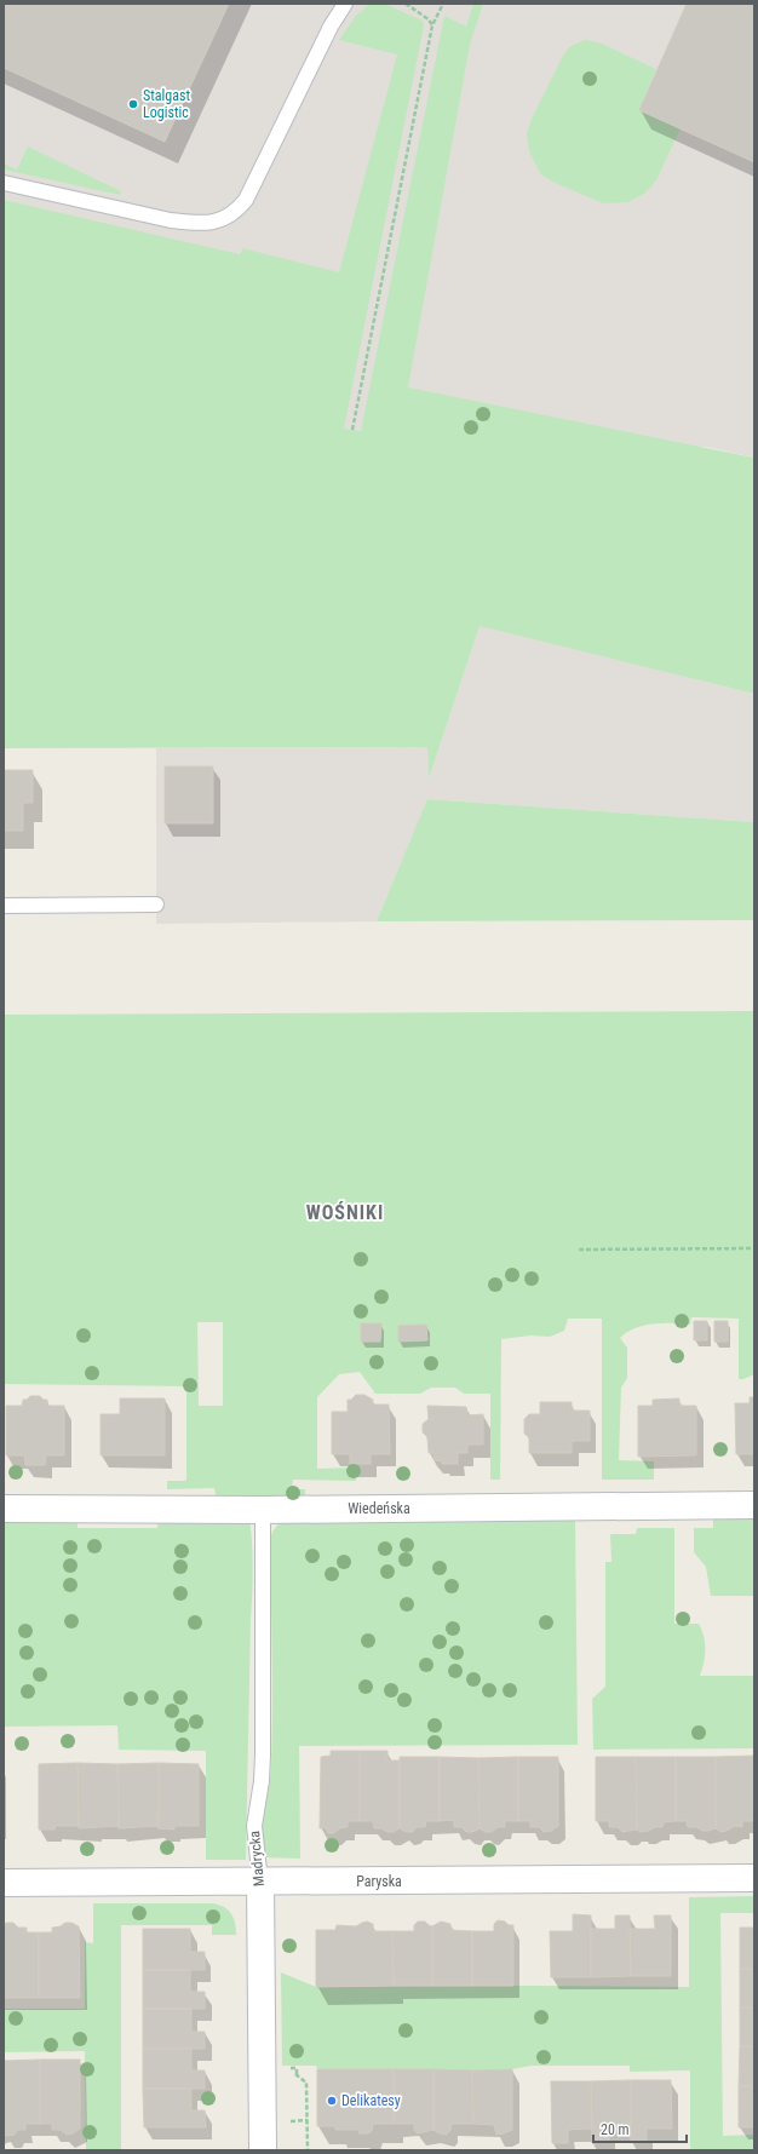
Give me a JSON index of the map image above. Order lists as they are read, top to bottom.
{
  "streets": {
    "street": ["Wiedeńska", "Madrycka", "Paryska"]
  },
  "crossings": [
    ["Wiedeńska", "Madrycka"],
    ["Madrycka", "Paryska"]
  ],
  "districts": ["WOŚNIKI"],
  "places": ["Stalgast Logistic", "Delikatesy"],
  "scale_bar": "20 m"
}
